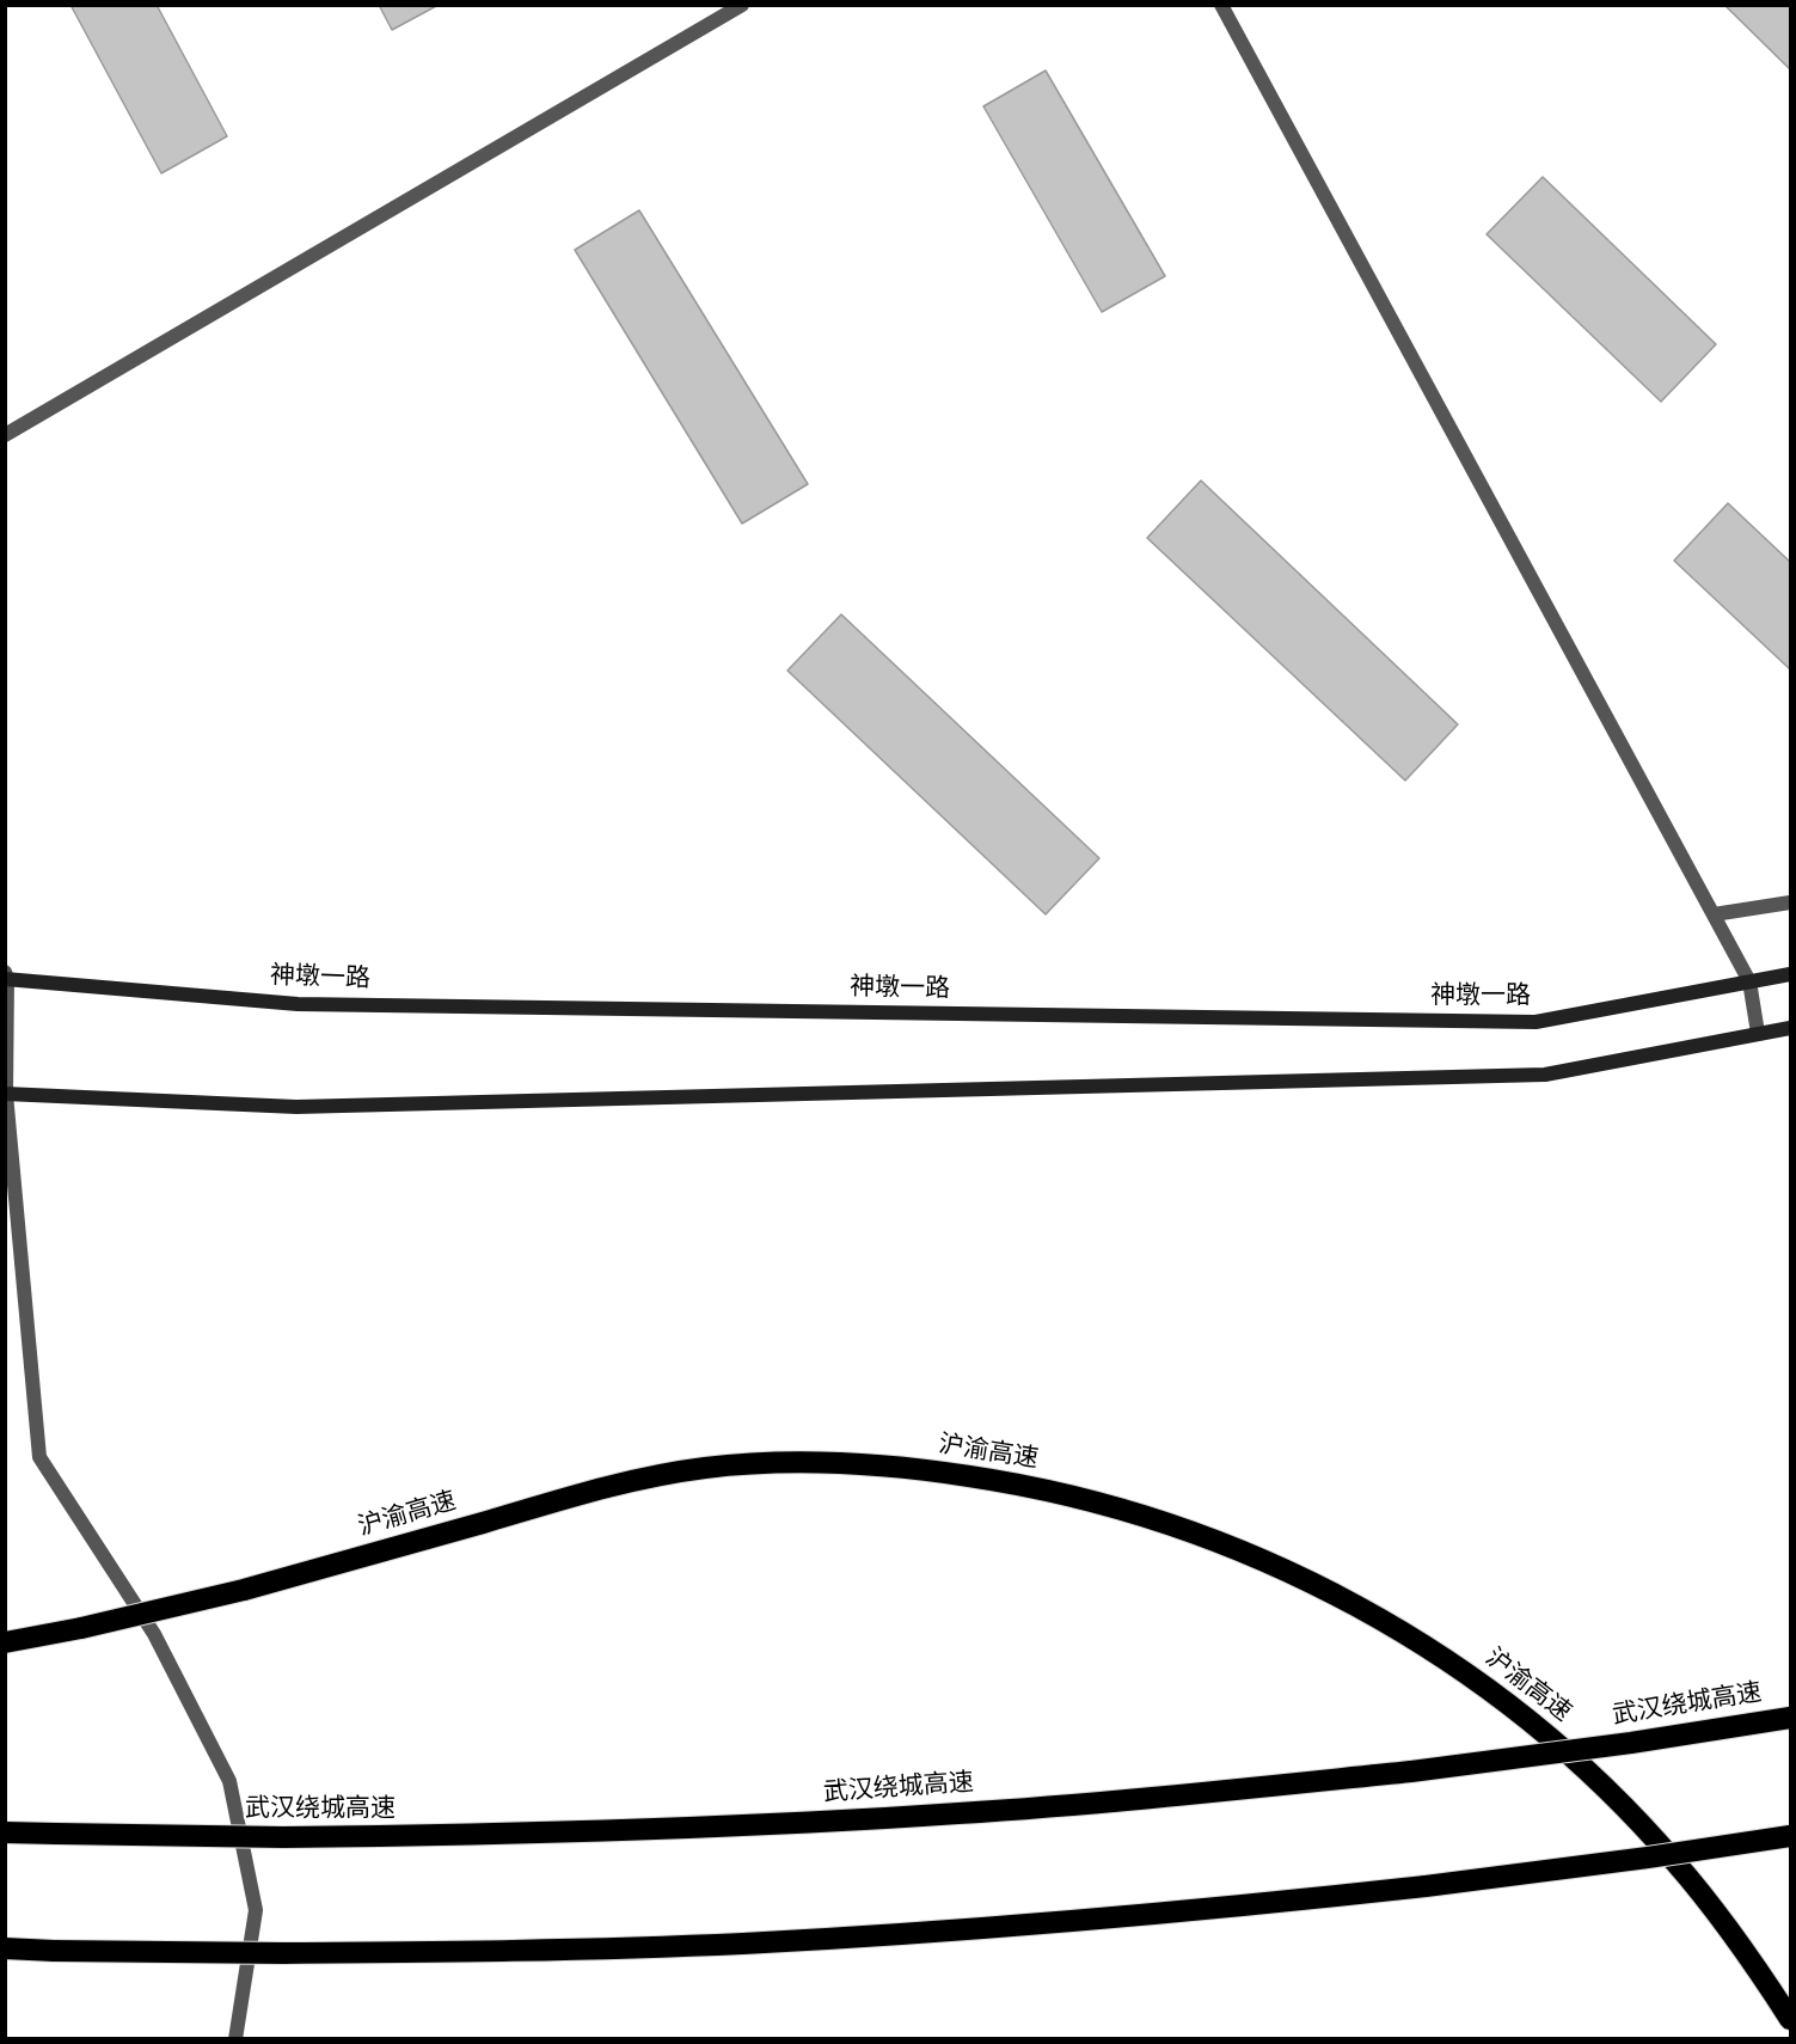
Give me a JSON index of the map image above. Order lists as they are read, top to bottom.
{
  "streets": {
    "highway": ["沪渝高速", "武汉绕城高速"],
    "main road": ["神墩一路"]
  }
}
